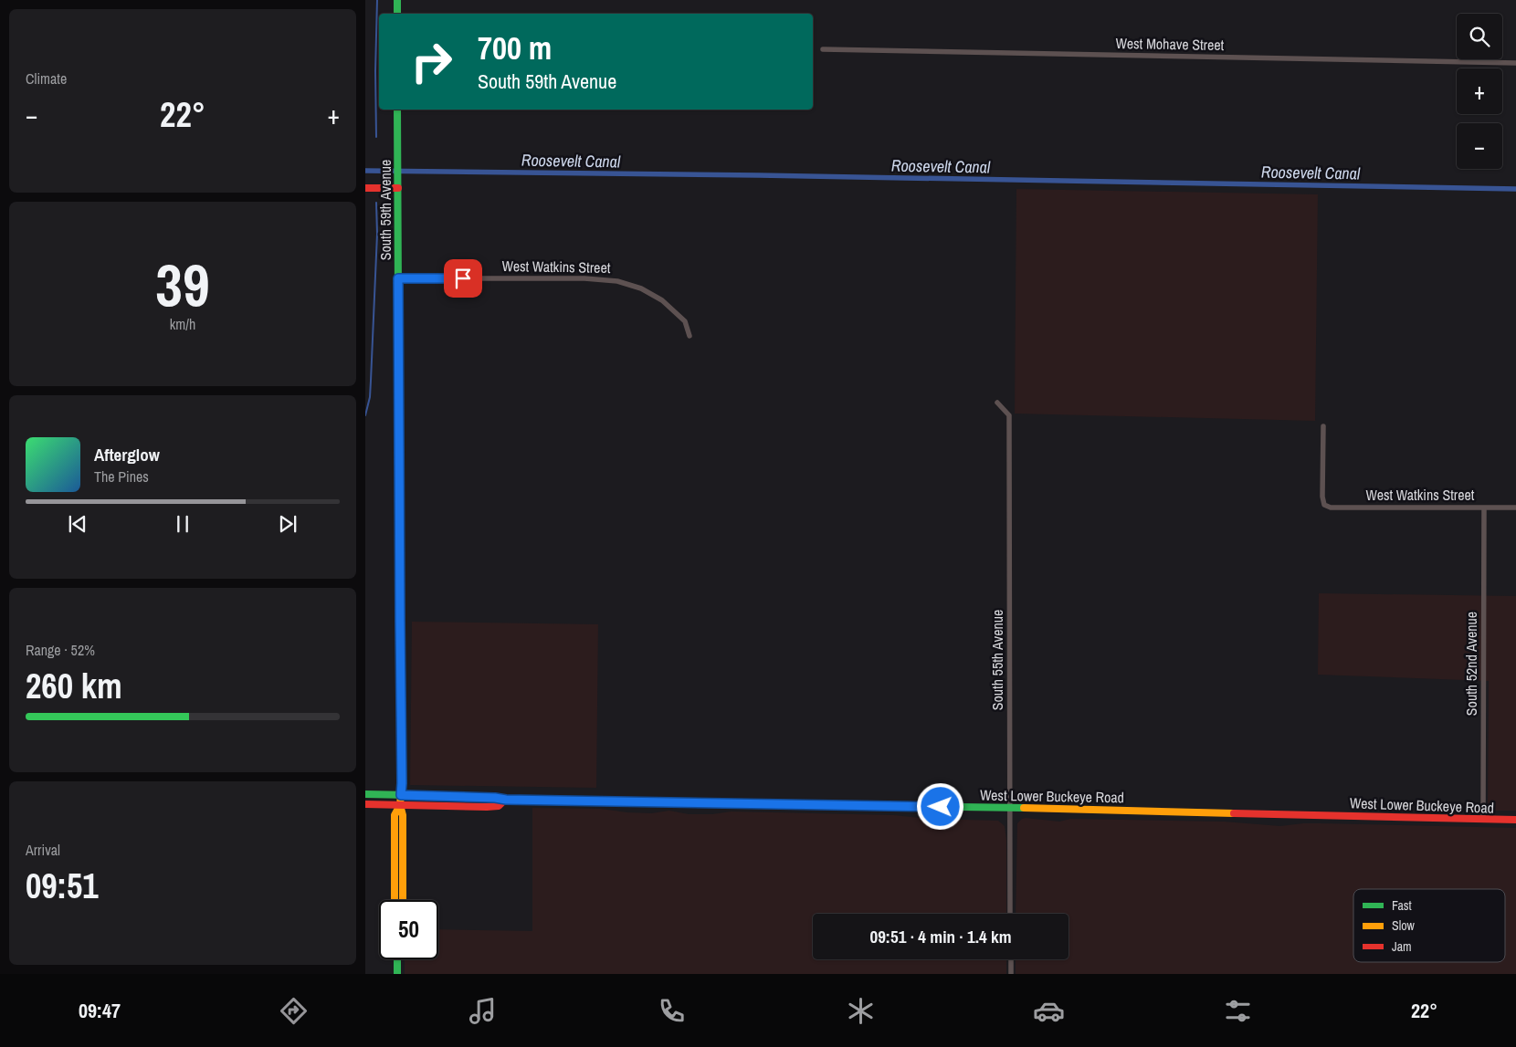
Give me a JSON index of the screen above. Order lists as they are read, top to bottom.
{
  "streets": {
    "main road": ["South 59th Avenue", "West Lower Buckeye Road"],
    "street": [
      "West Mohave Street",
      "West Watkins Street",
      "South 55th Avenue",
      "South 52nd Avenue"
    ]
  },
  "crossings": [
    ["South 59th Avenue", "West Watkins Street"],
    ["South 59th Avenue", "West Lower Buckeye Road"],
    ["West Watkins Street", "South 52nd Avenue"],
    ["South 55th Avenue", "West Lower Buckeye Road"],
    ["South 52nd Avenue", "West Lower Buckeye Road"]
  ],
  "water": ["Roosevelt Canal"],
  "legend": ["Fast", "Slow", "Jam"],
  "page": {
    "tile": [
      "Climate",
      ["39", "km/h"],
      ["Range · 52%", "260 km"],
      ["Arrival", "09:51"]
    ],
    "map_buttons": ["+", "−"],
    "turn": ["700 m", "South 59th Avenue"],
    "heat": ["−", "22°", "+"],
    "song": ["Afterglow", "The Pines"],
    "limit": "50",
    "trip": "09:51 · 4 min · 1.4 km",
    "tabs": ["09:47", "22°"]
  }
}
